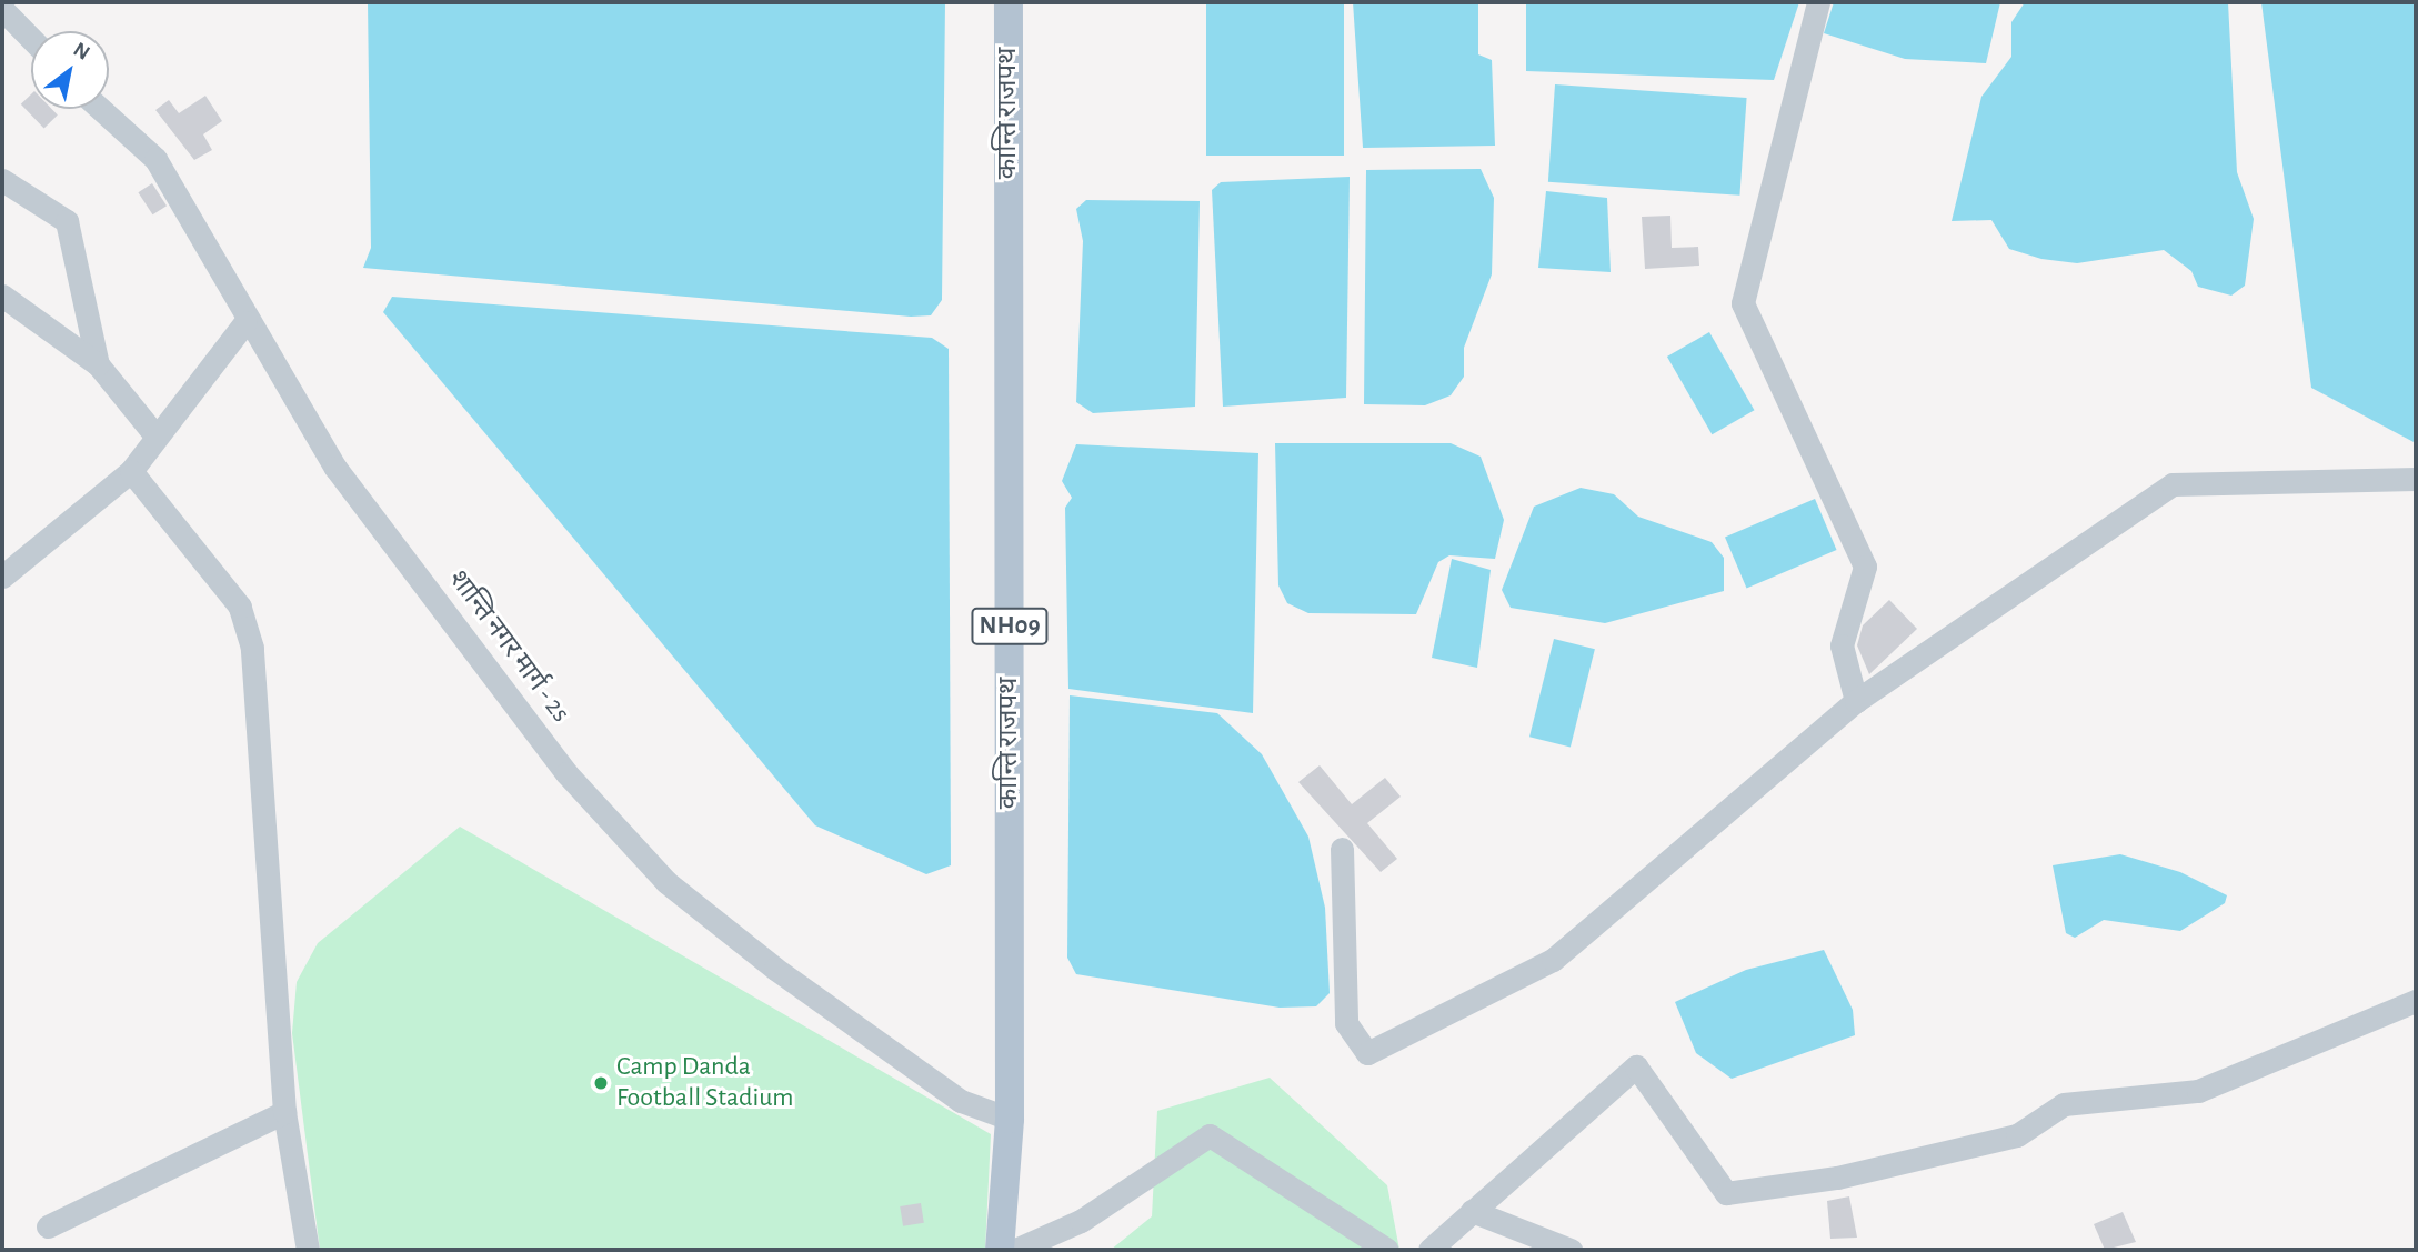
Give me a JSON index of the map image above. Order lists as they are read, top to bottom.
{
  "streets": {
    "main road": ["कान्ति राजपथ", "NH09"],
    "street": ["शान्ति नगर मार्ग - 2s"]
  },
  "crossings": [
    ["कान्ति राजपथ", "शान्ति नगर मार्ग - 2s"]
  ],
  "places": ["Camp Danda Football Stadium"],
  "north": "top right"
}
